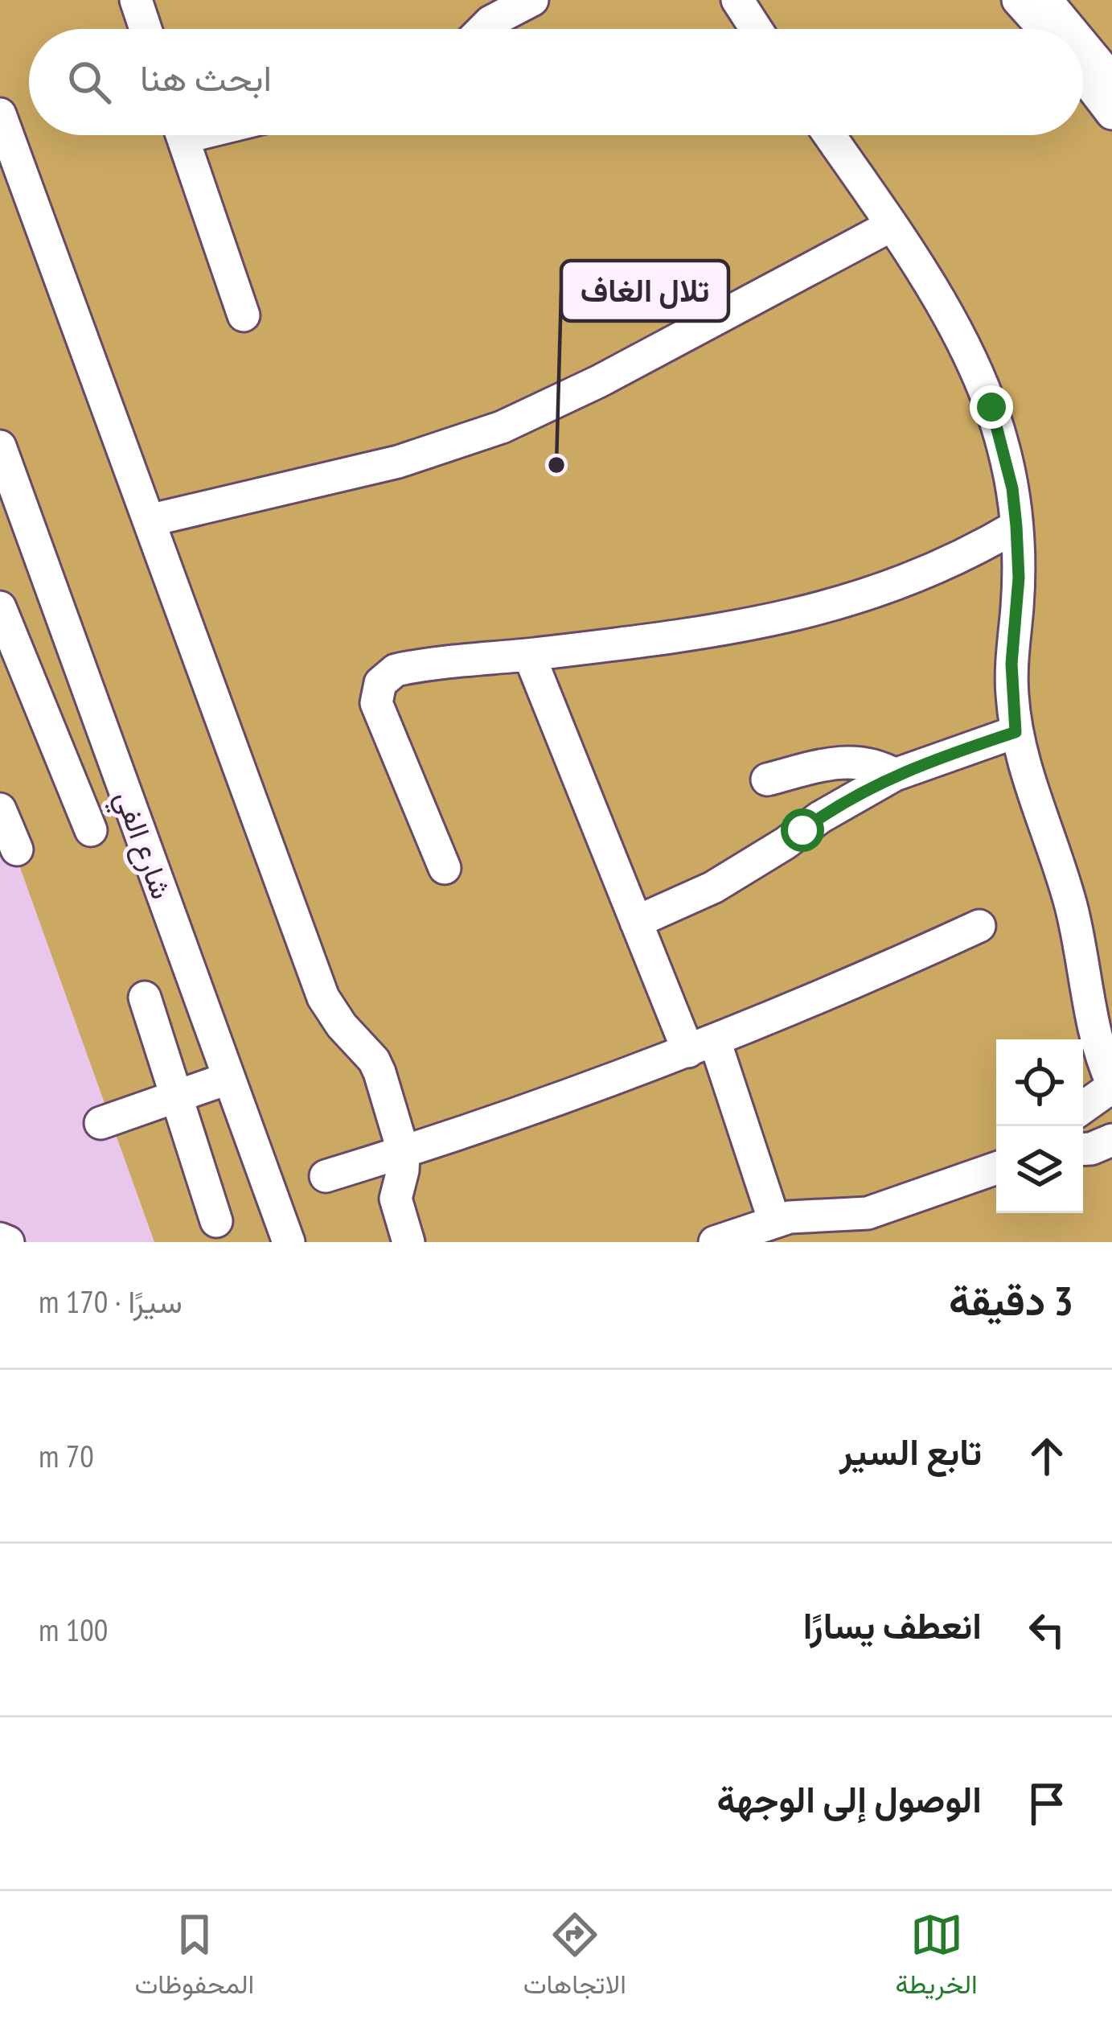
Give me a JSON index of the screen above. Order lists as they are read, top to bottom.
{
  "streets": {
    "street": ["شارع الفي"]
  },
  "places": ["تلال الغاف"],
  "page": {
    "search": "ابحث هنا",
    "heading": ["3 دقيقة", "سيرًا · 170 m"],
    "list": [
      ["تابع السير", "70 m"],
      ["انعطف يسارًا", "100 m"],
      "الوصول إلى الوجهة"
    ],
    "nav": ["الخريطة", "الاتجاهات", "المحفوظات"]
  }
}
